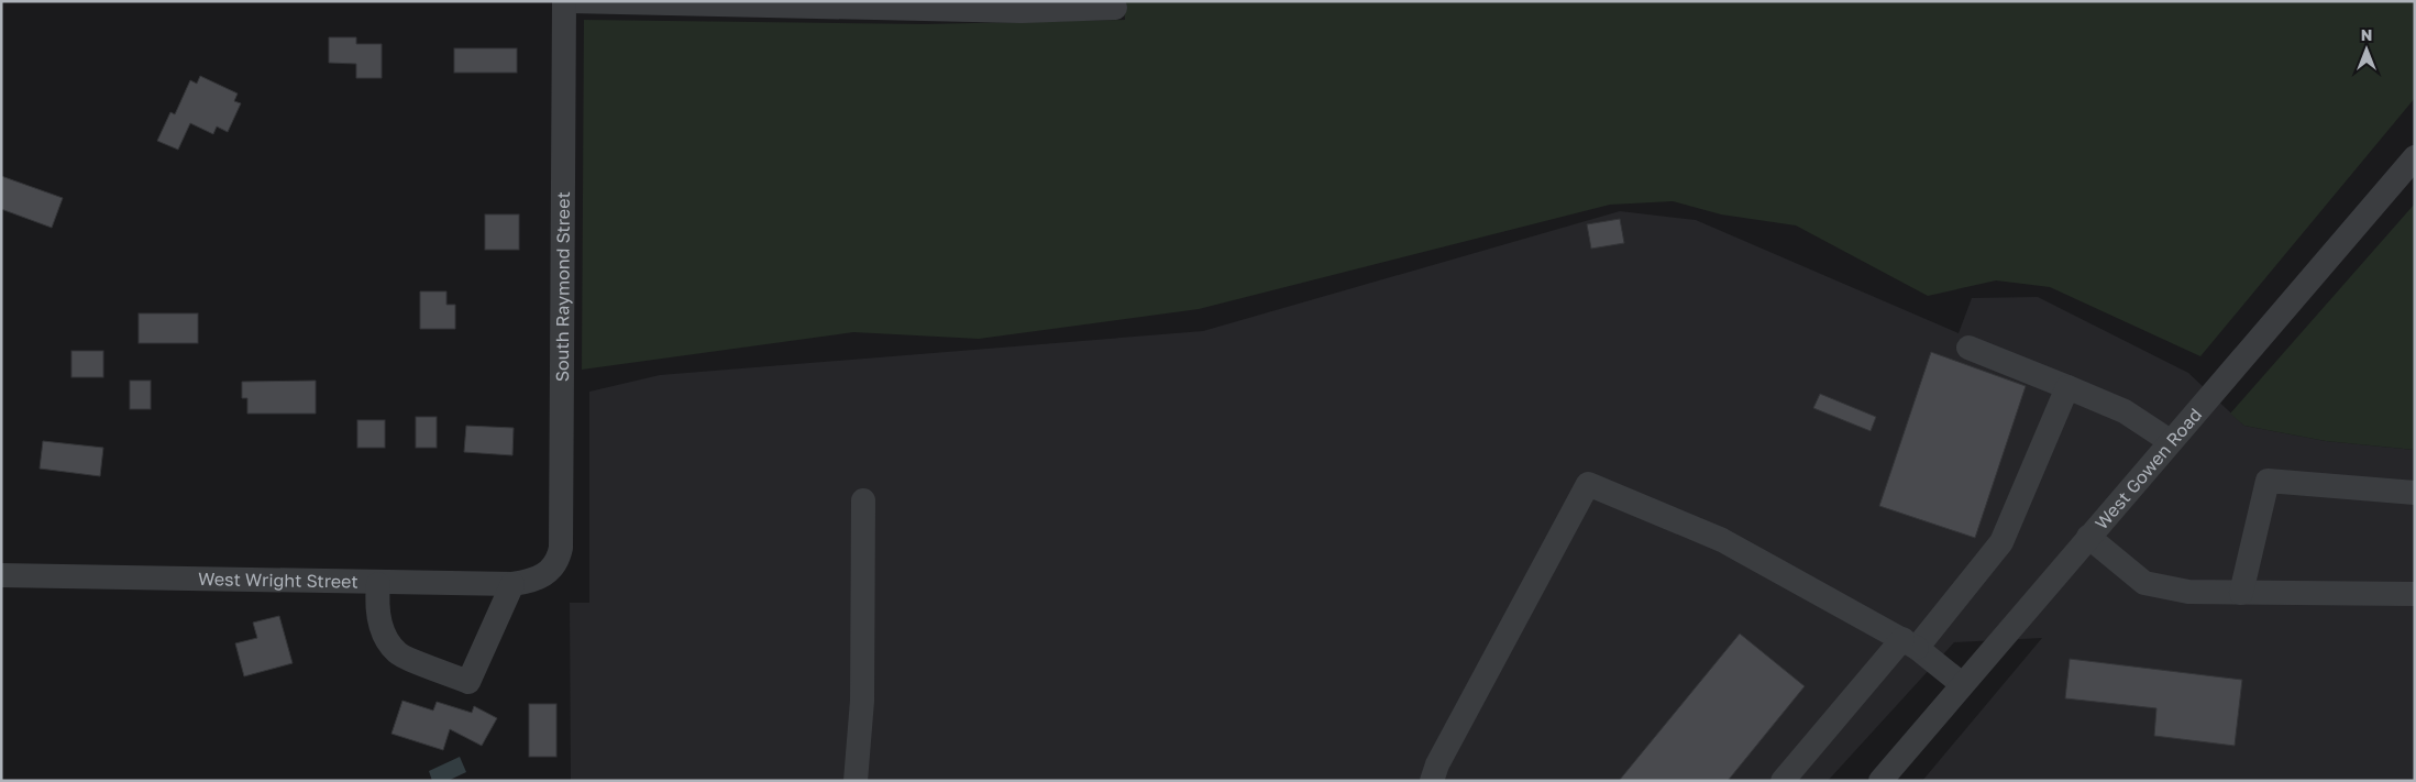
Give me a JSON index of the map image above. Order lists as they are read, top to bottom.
{
  "streets": {
    "street": ["South Raymond Street", "West Gowen Road", "West Wright Street"]
  },
  "crossings": [
    ["South Raymond Street", "West Wright Street"]
  ],
  "north": "top"
}
